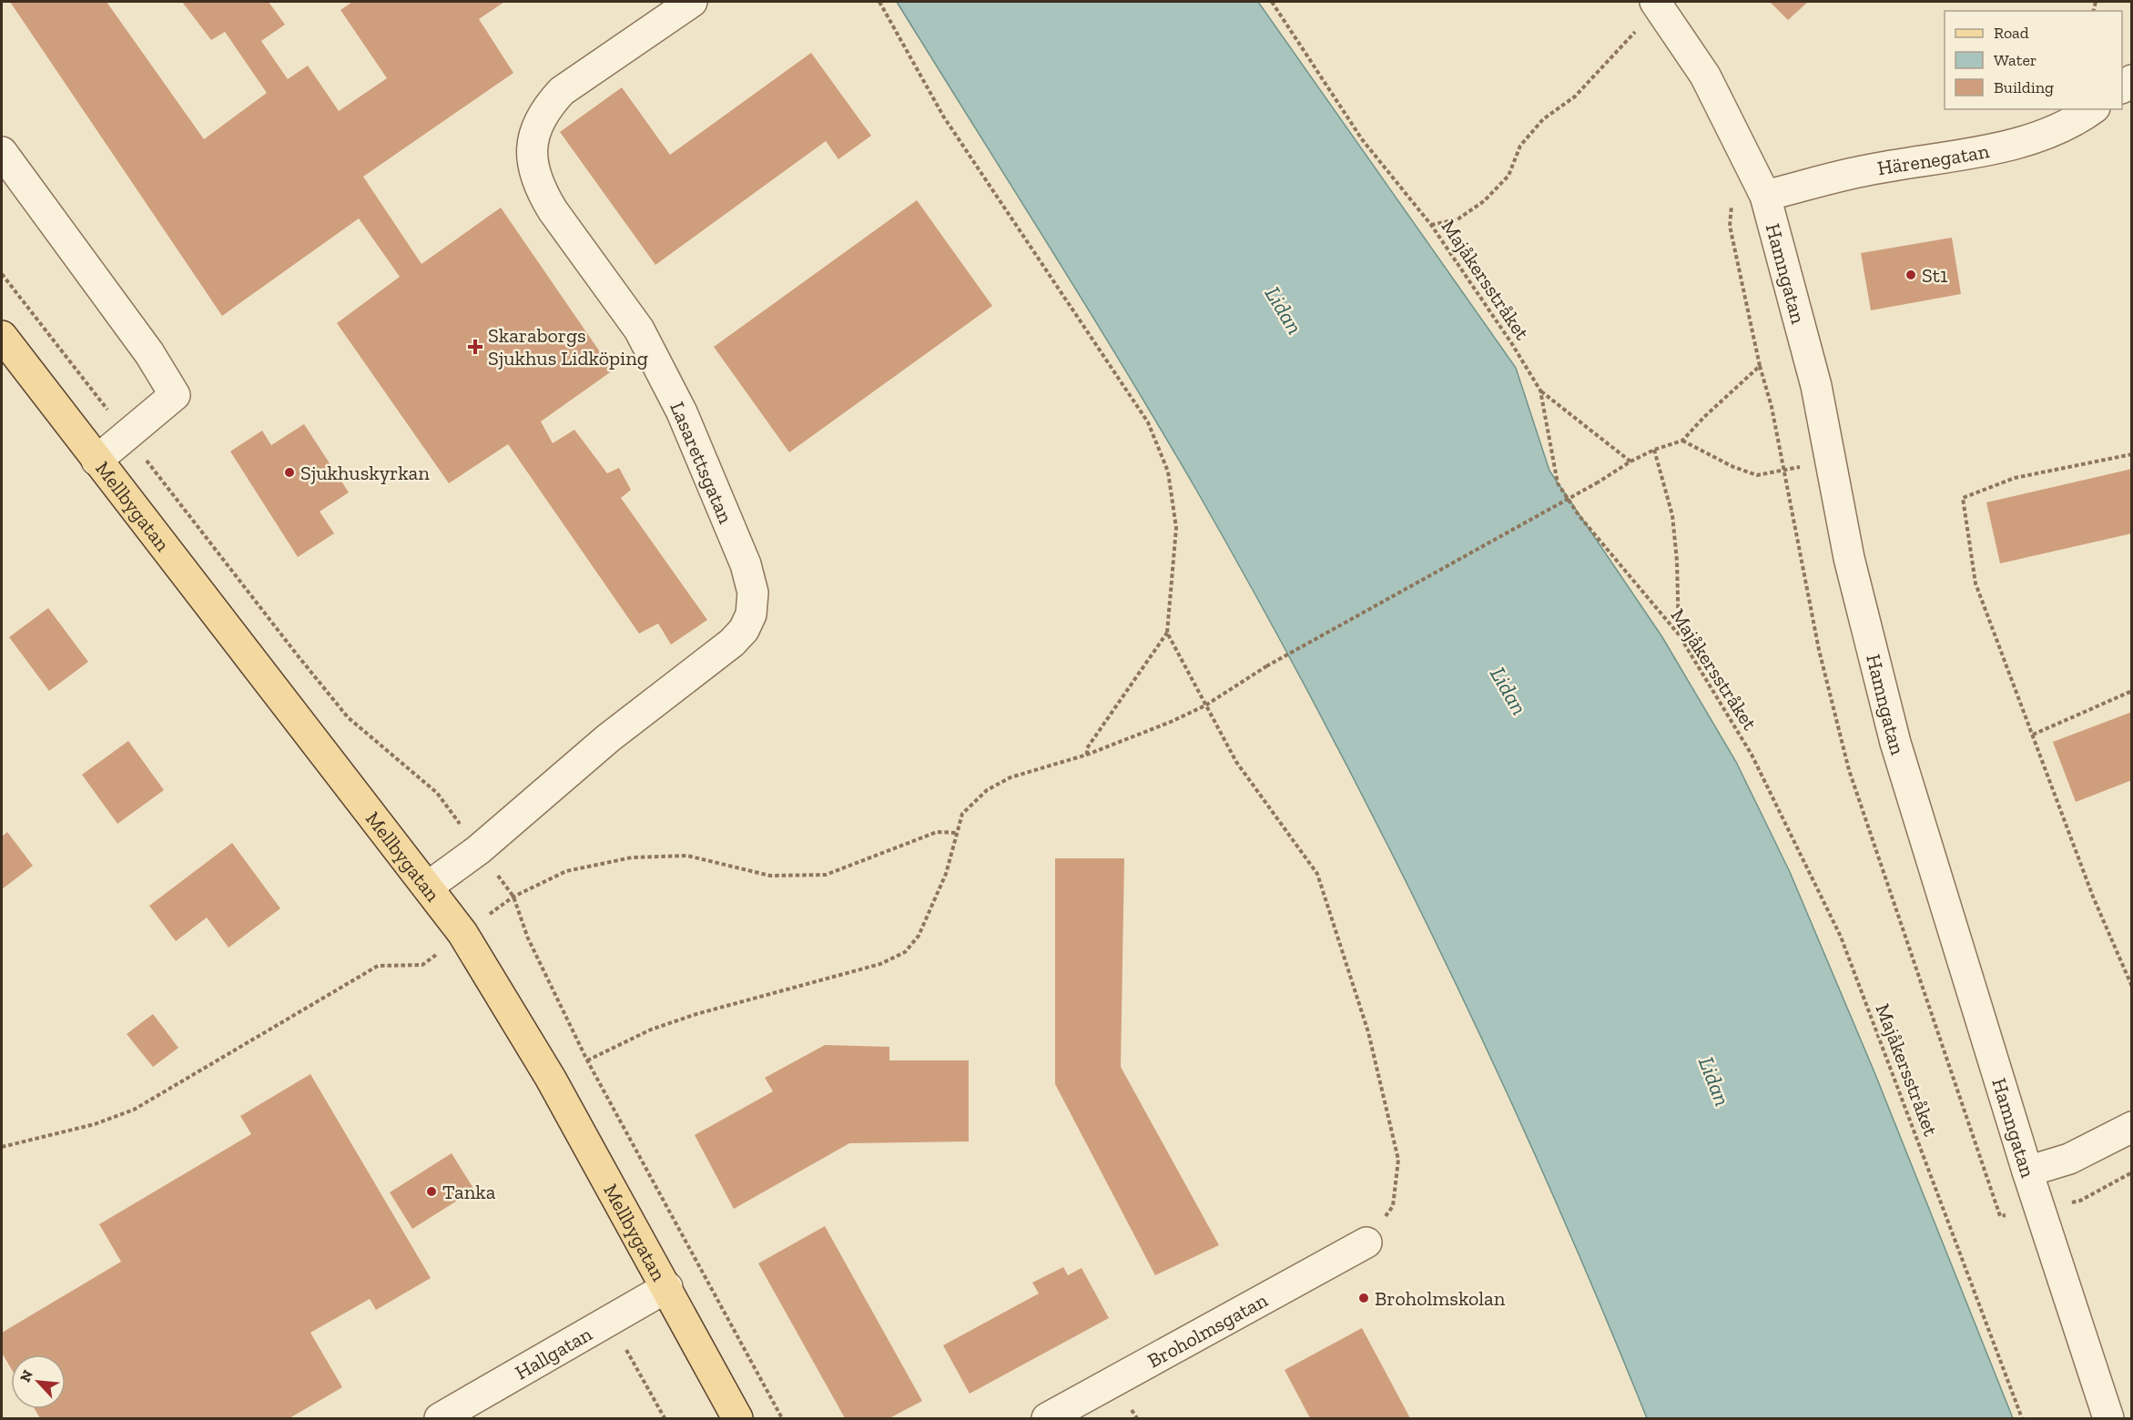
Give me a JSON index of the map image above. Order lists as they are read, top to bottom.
{
  "streets": {
    "main road": ["Mellbygatan"],
    "street": [
      "Härenegatan",
      "Hamngatan",
      "Lasarettsgatan",
      "Broholmsgatan",
      "Hallgatan"
    ],
    "path": ["Majåkersstråket"]
  },
  "crossings": [
    ["Härenegatan", "Hamngatan"],
    ["Lasarettsgatan", "Mellbygatan"],
    ["Mellbygatan", "Hallgatan"]
  ],
  "water": ["Lidan"],
  "places": {
    "other": [
      "St1",
      "Sjukhuskyrkan",
      "Tanka",
      "Broholmskolan"
    ],
    "health": ["Skaraborgs Sjukhus Lidköping"]
  },
  "legend": ["Road", "Water", "Building"],
  "north": "top left"
}
